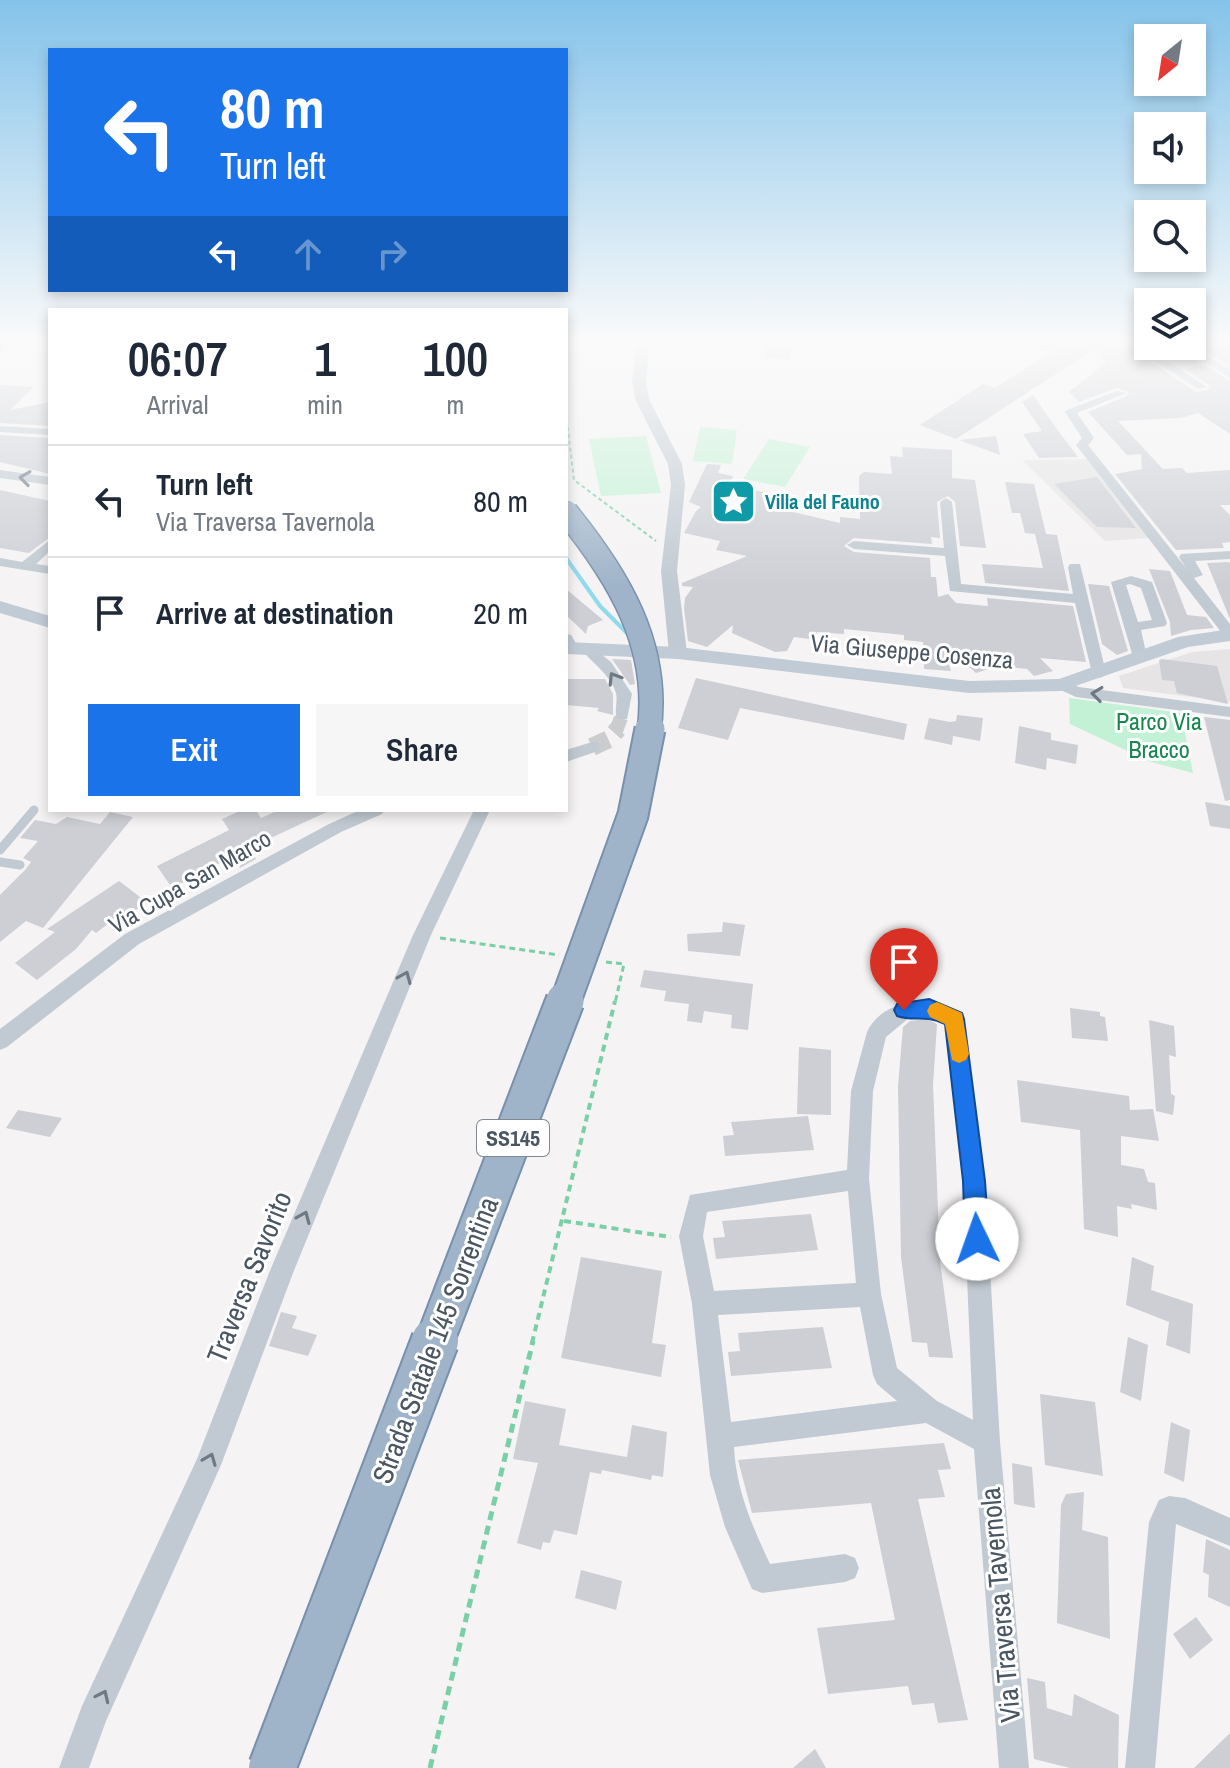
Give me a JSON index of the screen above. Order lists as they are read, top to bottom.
{
  "streets": {
    "highway": ["SS145", "Strada Statale 145 Sorrentina"],
    "main road": ["Via Giuseppe Cosenza"],
    "street": ["Via Cupa San Marco", "Traversa Savorito", "Via Traversa Tavernola"]
  },
  "one_way": ["Traversa Savorito"],
  "parks": ["Parco Via Bracco"],
  "places": {
    "place": ["Villa del Fauno"]
  },
  "north": "bottom left",
  "page": {
    "turn": ["80 m", "Turn left"],
    "eta": [
      "06:07",
      "Arrival",
      "1",
      "min",
      "100",
      "m"
    ],
    "list": [
      {
        "name": "Turn left",
        "note": "Via Traversa Tavernola",
        "value": "80 m"
      },
      {
        "name": "Arrive at destination",
        "value": "20 m"
      }
    ],
    "buttons": ["Exit", "Share"]
  }
}
